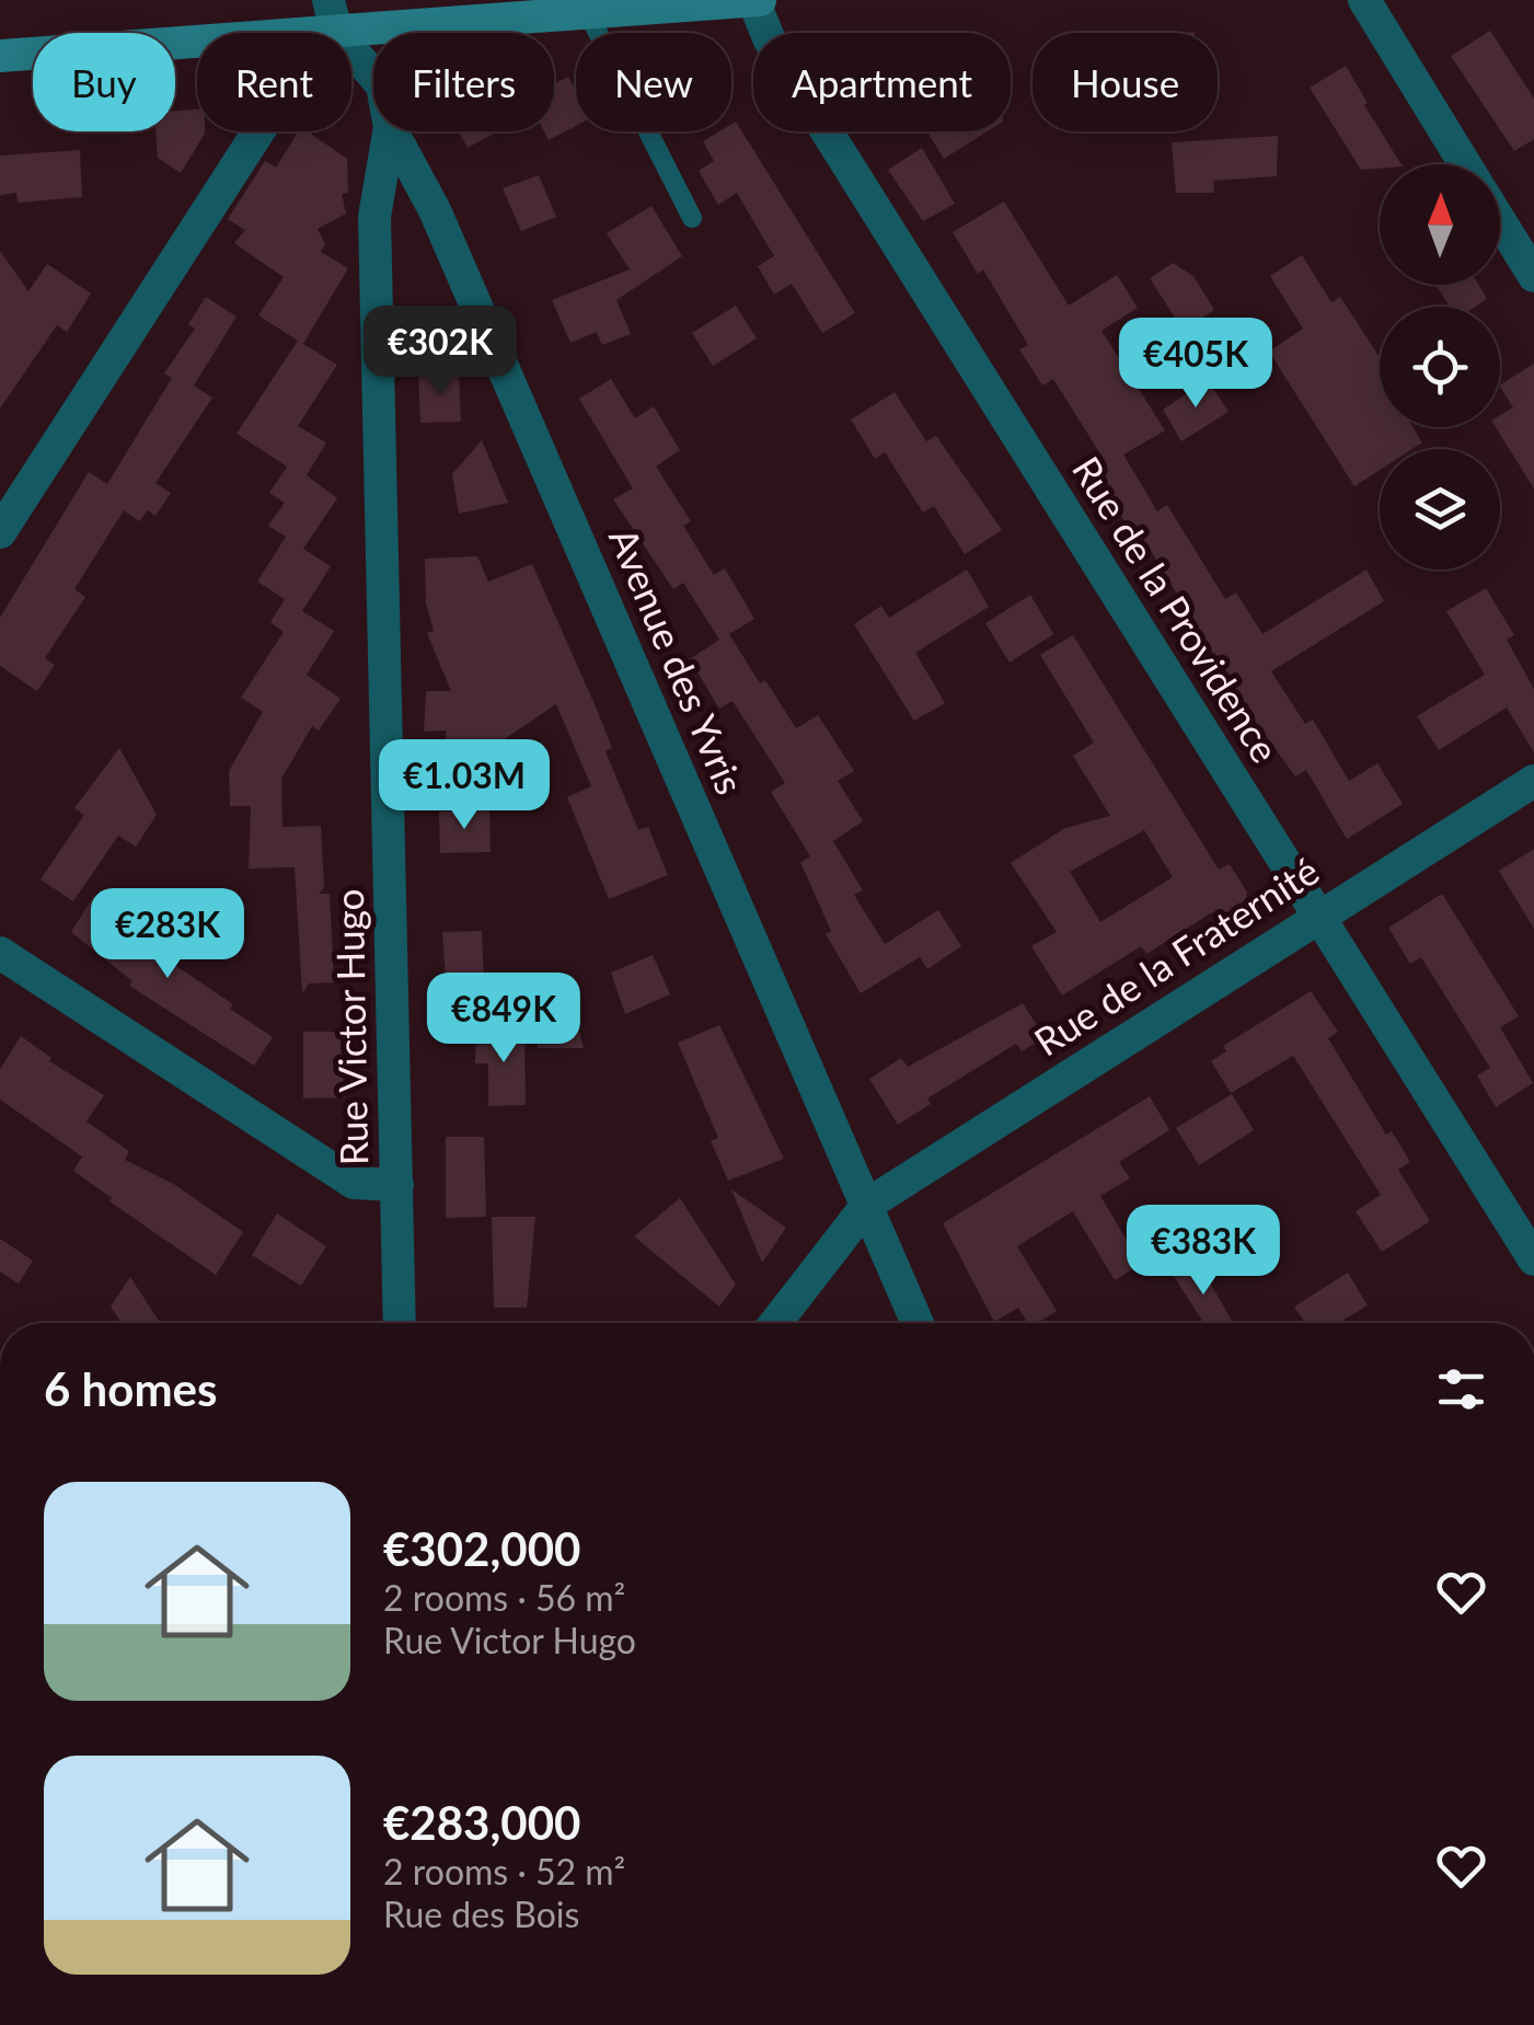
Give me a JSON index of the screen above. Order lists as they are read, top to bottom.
{
  "streets": {
    "street": [
      "Rue de la Providence",
      "Avenue des Yvris",
      "Rue de la Fraternité",
      "Rue Victor Hugo"
    ]
  },
  "crossings": [
    ["Rue de la Providence", "Rue de la Fraternité"],
    ["Avenue des Yvris", "Rue de la Fraternité"]
  ],
  "north": "top",
  "page": {
    "chip": [
      "Buy",
      "Rent",
      "Filters",
      "New",
      "Apartment",
      "House"
    ],
    "price": [
      "€302K",
      "€405K",
      "€1.03M",
      "€283K",
      "€849K",
      "€383K"
    ],
    "heading": "6 homes",
    "list": [
      {
        "name": "€302,000",
        "note": "2 rooms · 56 m² · Rue Victor Hugo"
      },
      {
        "name": "€283,000",
        "note": "2 rooms · 52 m² · Rue des Bois"
      }
    ]
  }
}
